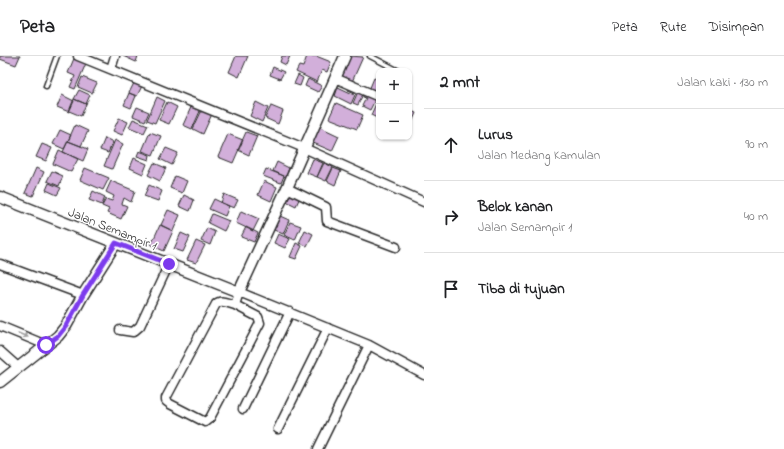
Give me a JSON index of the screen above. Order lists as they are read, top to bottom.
{
  "streets": {
    "street": ["Jalan Semampir 1"]
  },
  "page": {
    "header": "Peta",
    "nav": ["Peta", "Rute", "Disimpan"],
    "heading": ["2 mnt", "Jalan kaki · 130 m"],
    "map_buttons": ["+", "−"],
    "list": [
      ["Lurus", "Jalan Medang Kamulan", "90 m"],
      ["Belok kanan", "Jalan Semampir 1", "40 m"],
      "Tiba di tujuan"
    ]
  }
}
